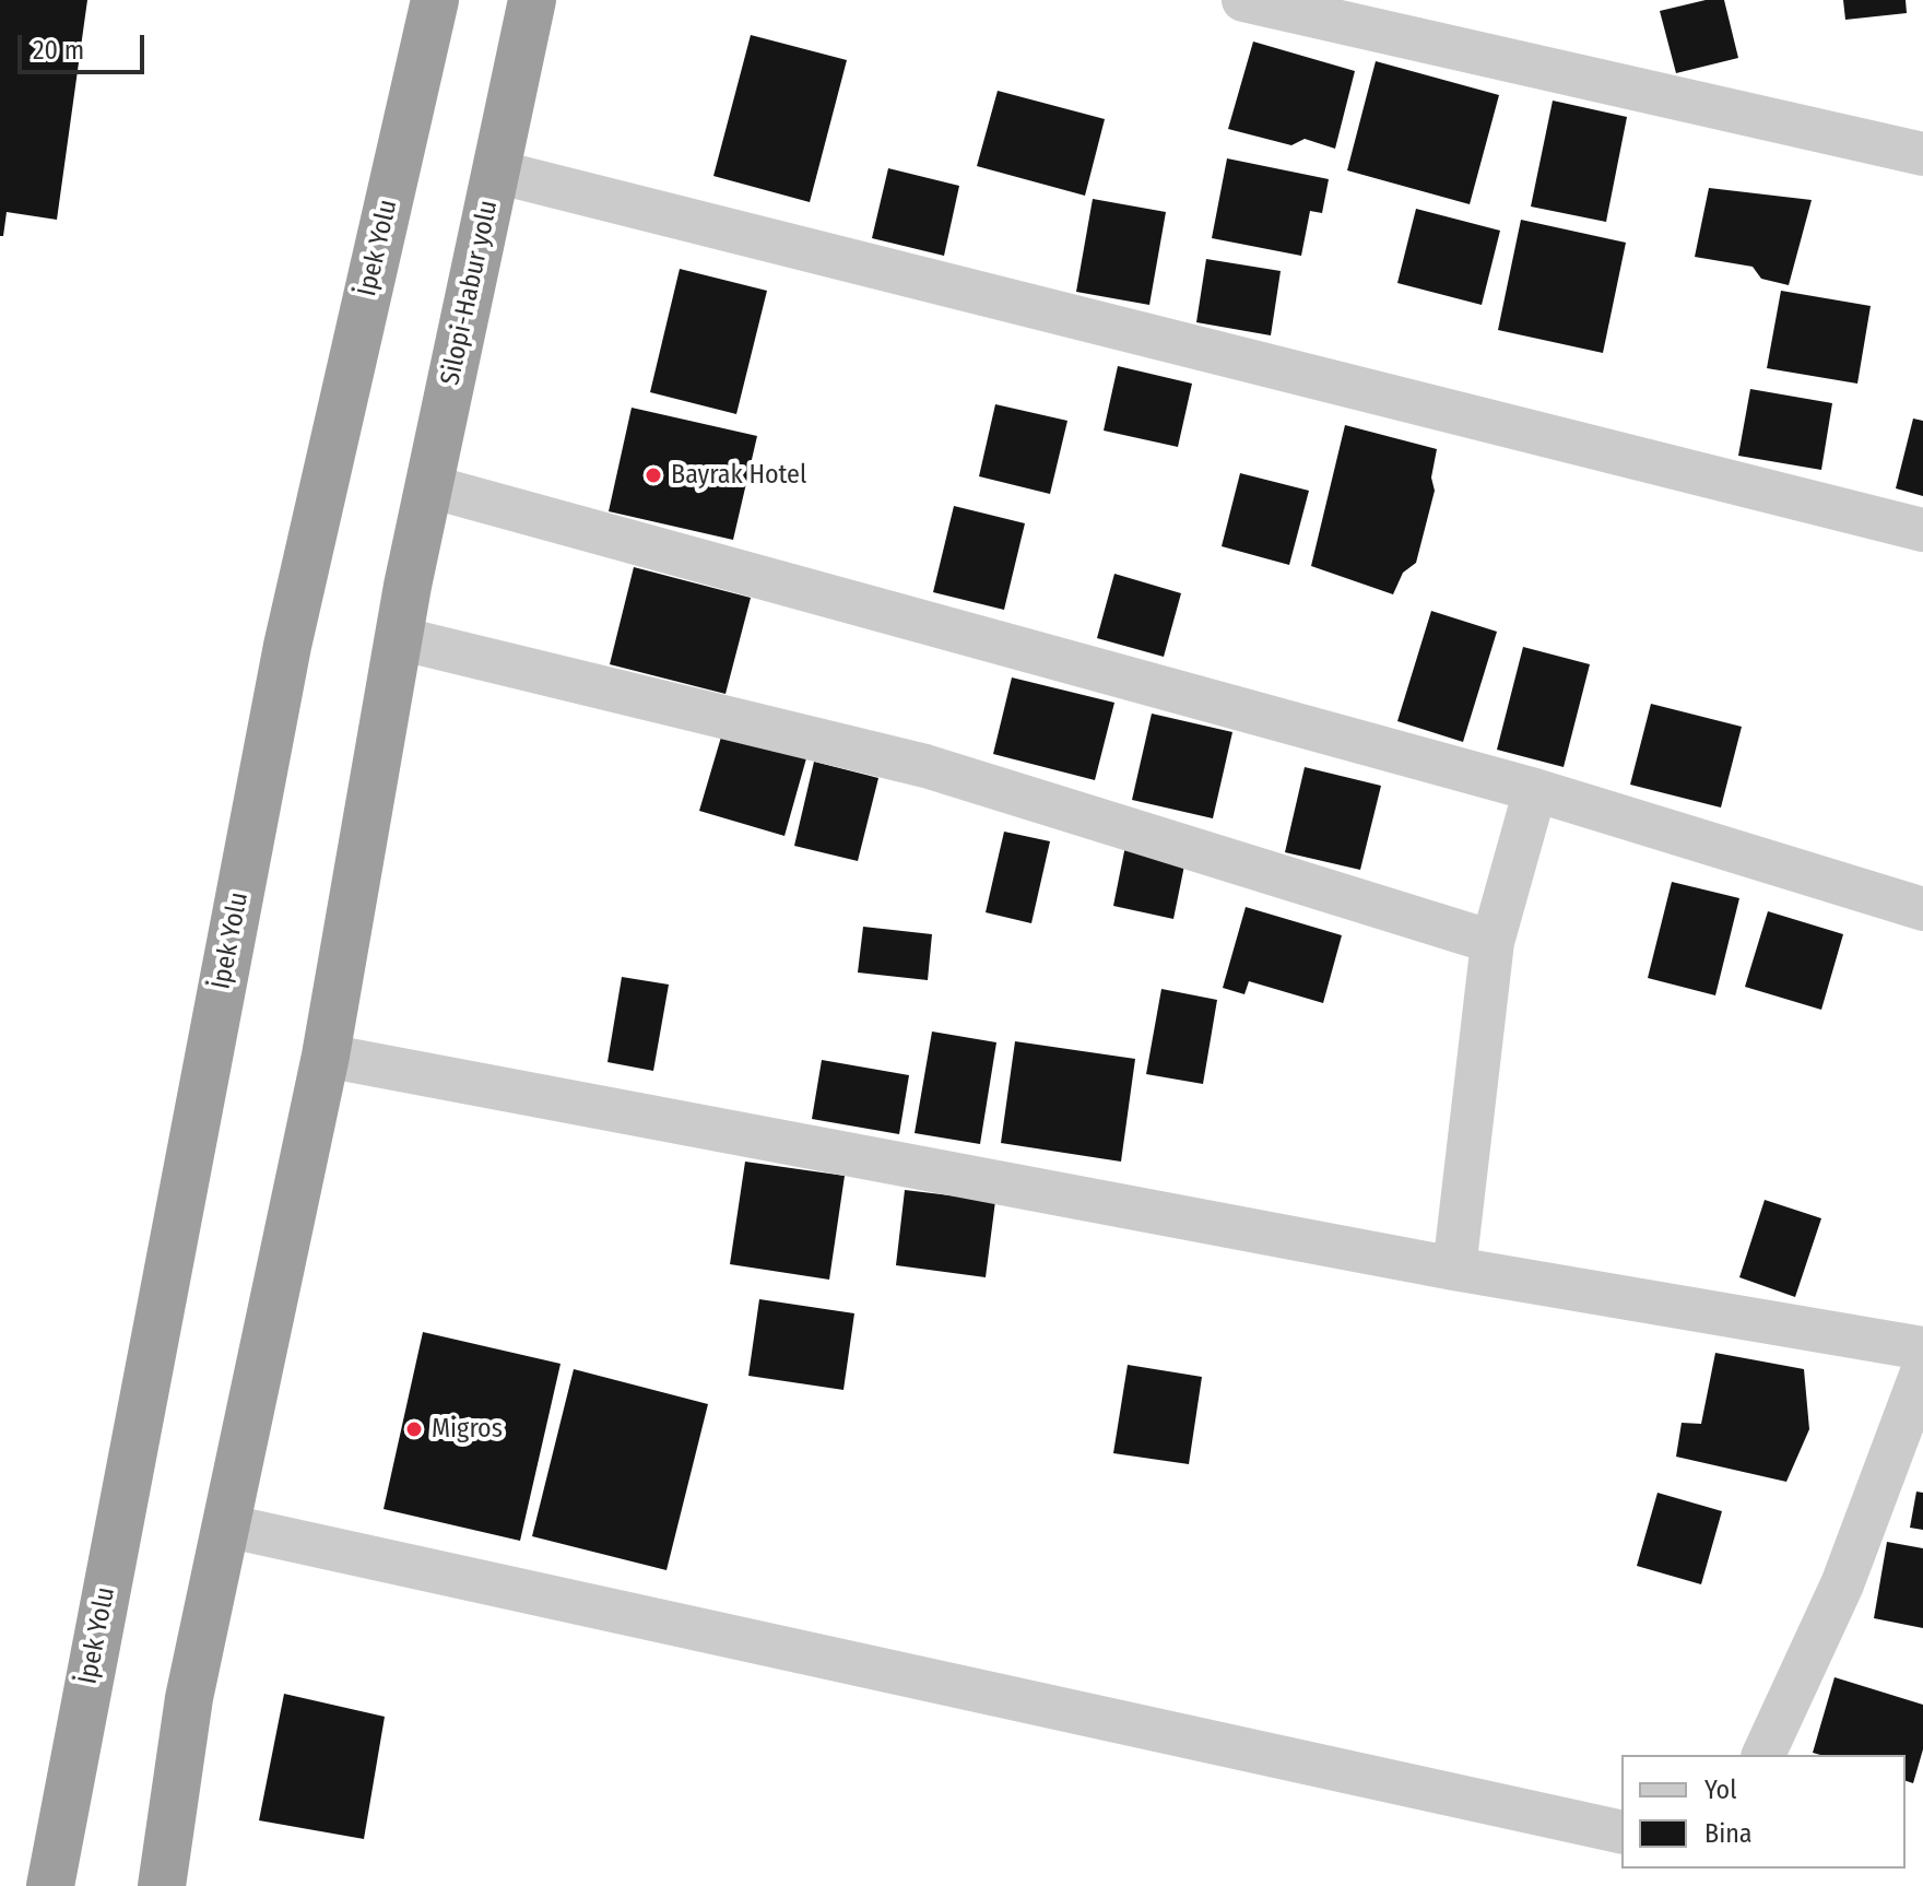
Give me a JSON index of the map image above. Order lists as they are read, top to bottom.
{
  "streets": {
    "highway": ["İpek Yolu", "Silopi-Habur yolu"]
  },
  "places": ["Bayrak Hotel", "Migros"],
  "legend": ["Yol", "Bina"],
  "scale_bar": "20 m"
}
